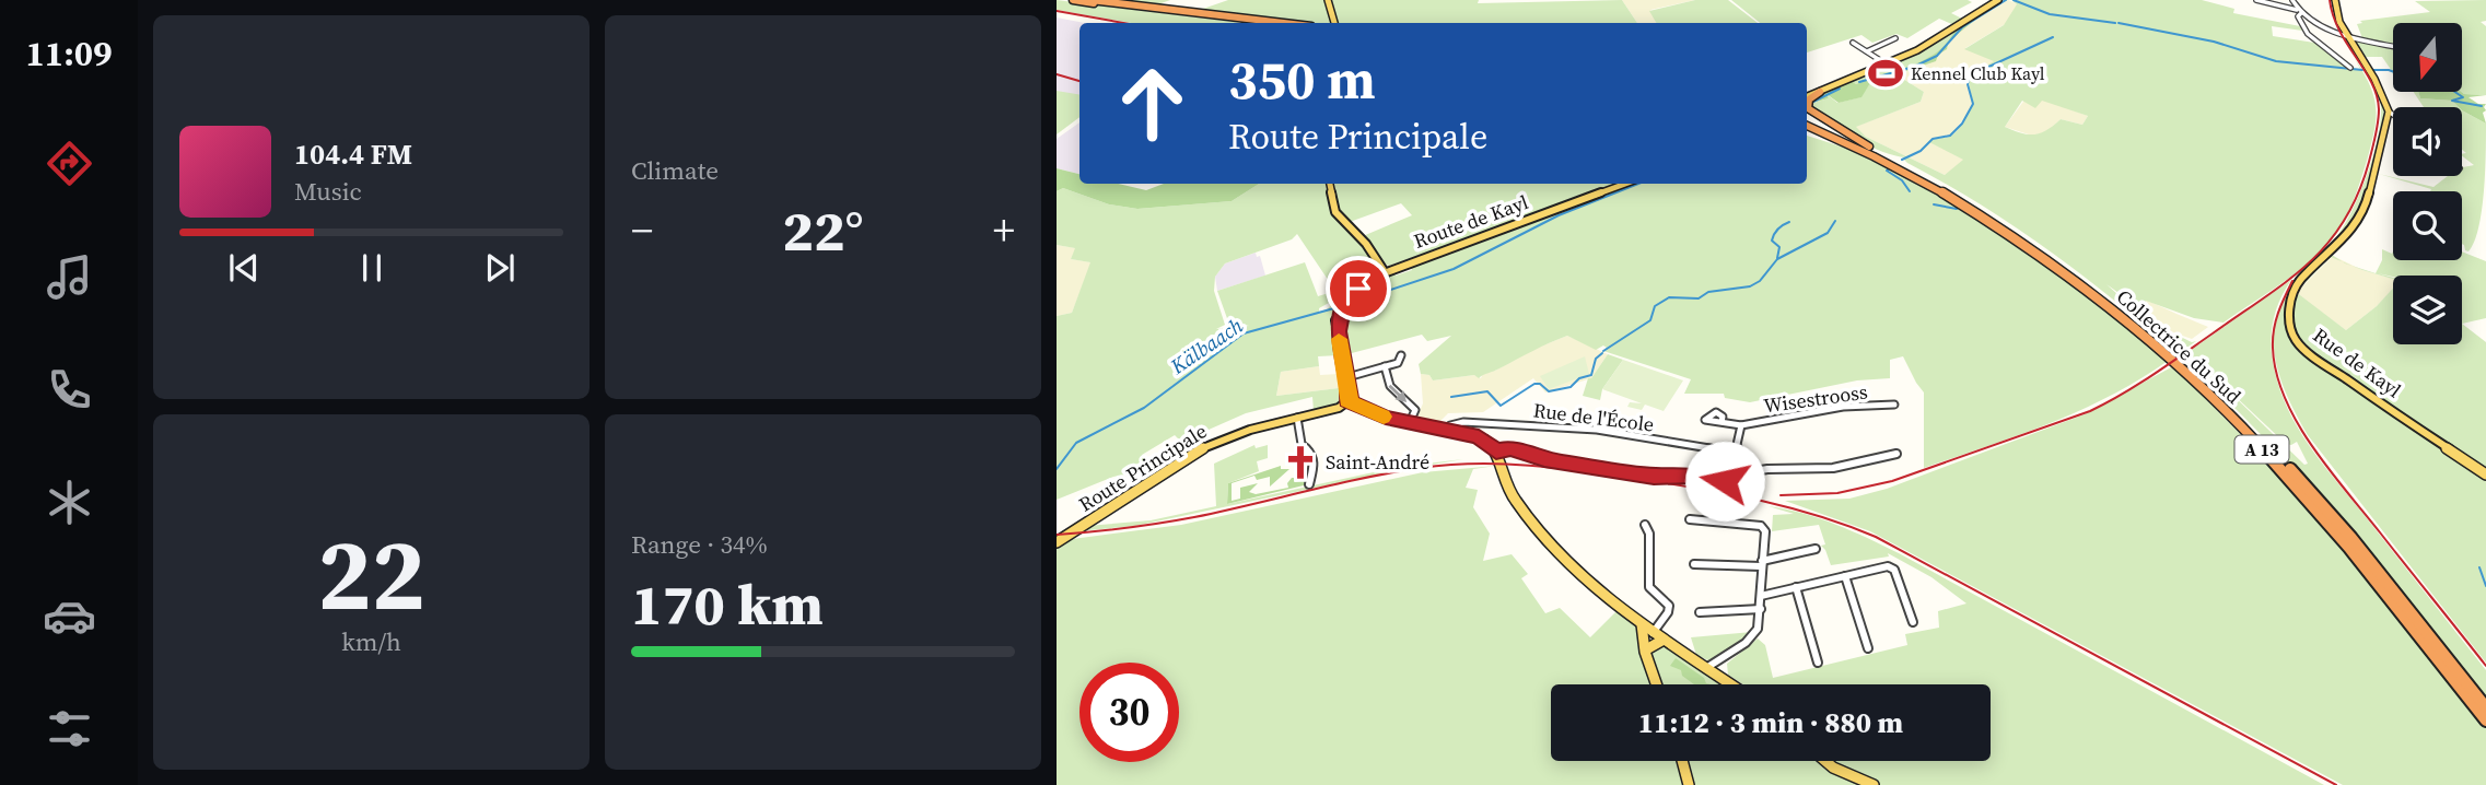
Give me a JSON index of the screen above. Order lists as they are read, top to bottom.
{
  "streets": {
    "highway": ["Collectrice du Sud", "A 13"],
    "main road": ["Route de Kayl", "Rue de Kayl", "Route Principale"],
    "street": ["Wisestrooss", "Rue de l'École"]
  },
  "crossings": [
    ["Route de Kayl", "Route Principale"],
    ["Collectrice du Sud", "A 13"],
    ["Wisestrooss", "Rue de l'École"]
  ],
  "water": ["Kälbaach"],
  "places": {
    "sports": ["Kennel Club Kayl"],
    "church": ["Saint-André"]
  },
  "north": "bottom",
  "page": {
    "tabs": "11:09",
    "tile": [
      "Climate",
      ["22", "km/h"],
      ["Range · 34%", "170 km"]
    ],
    "turn": ["350 m", "Route Principale"],
    "song": ["104.4 FM", "Music"],
    "heat": ["−", "22°", "+"],
    "limit": "30",
    "trip": "11:12 · 3 min · 880 m"
  }
}
